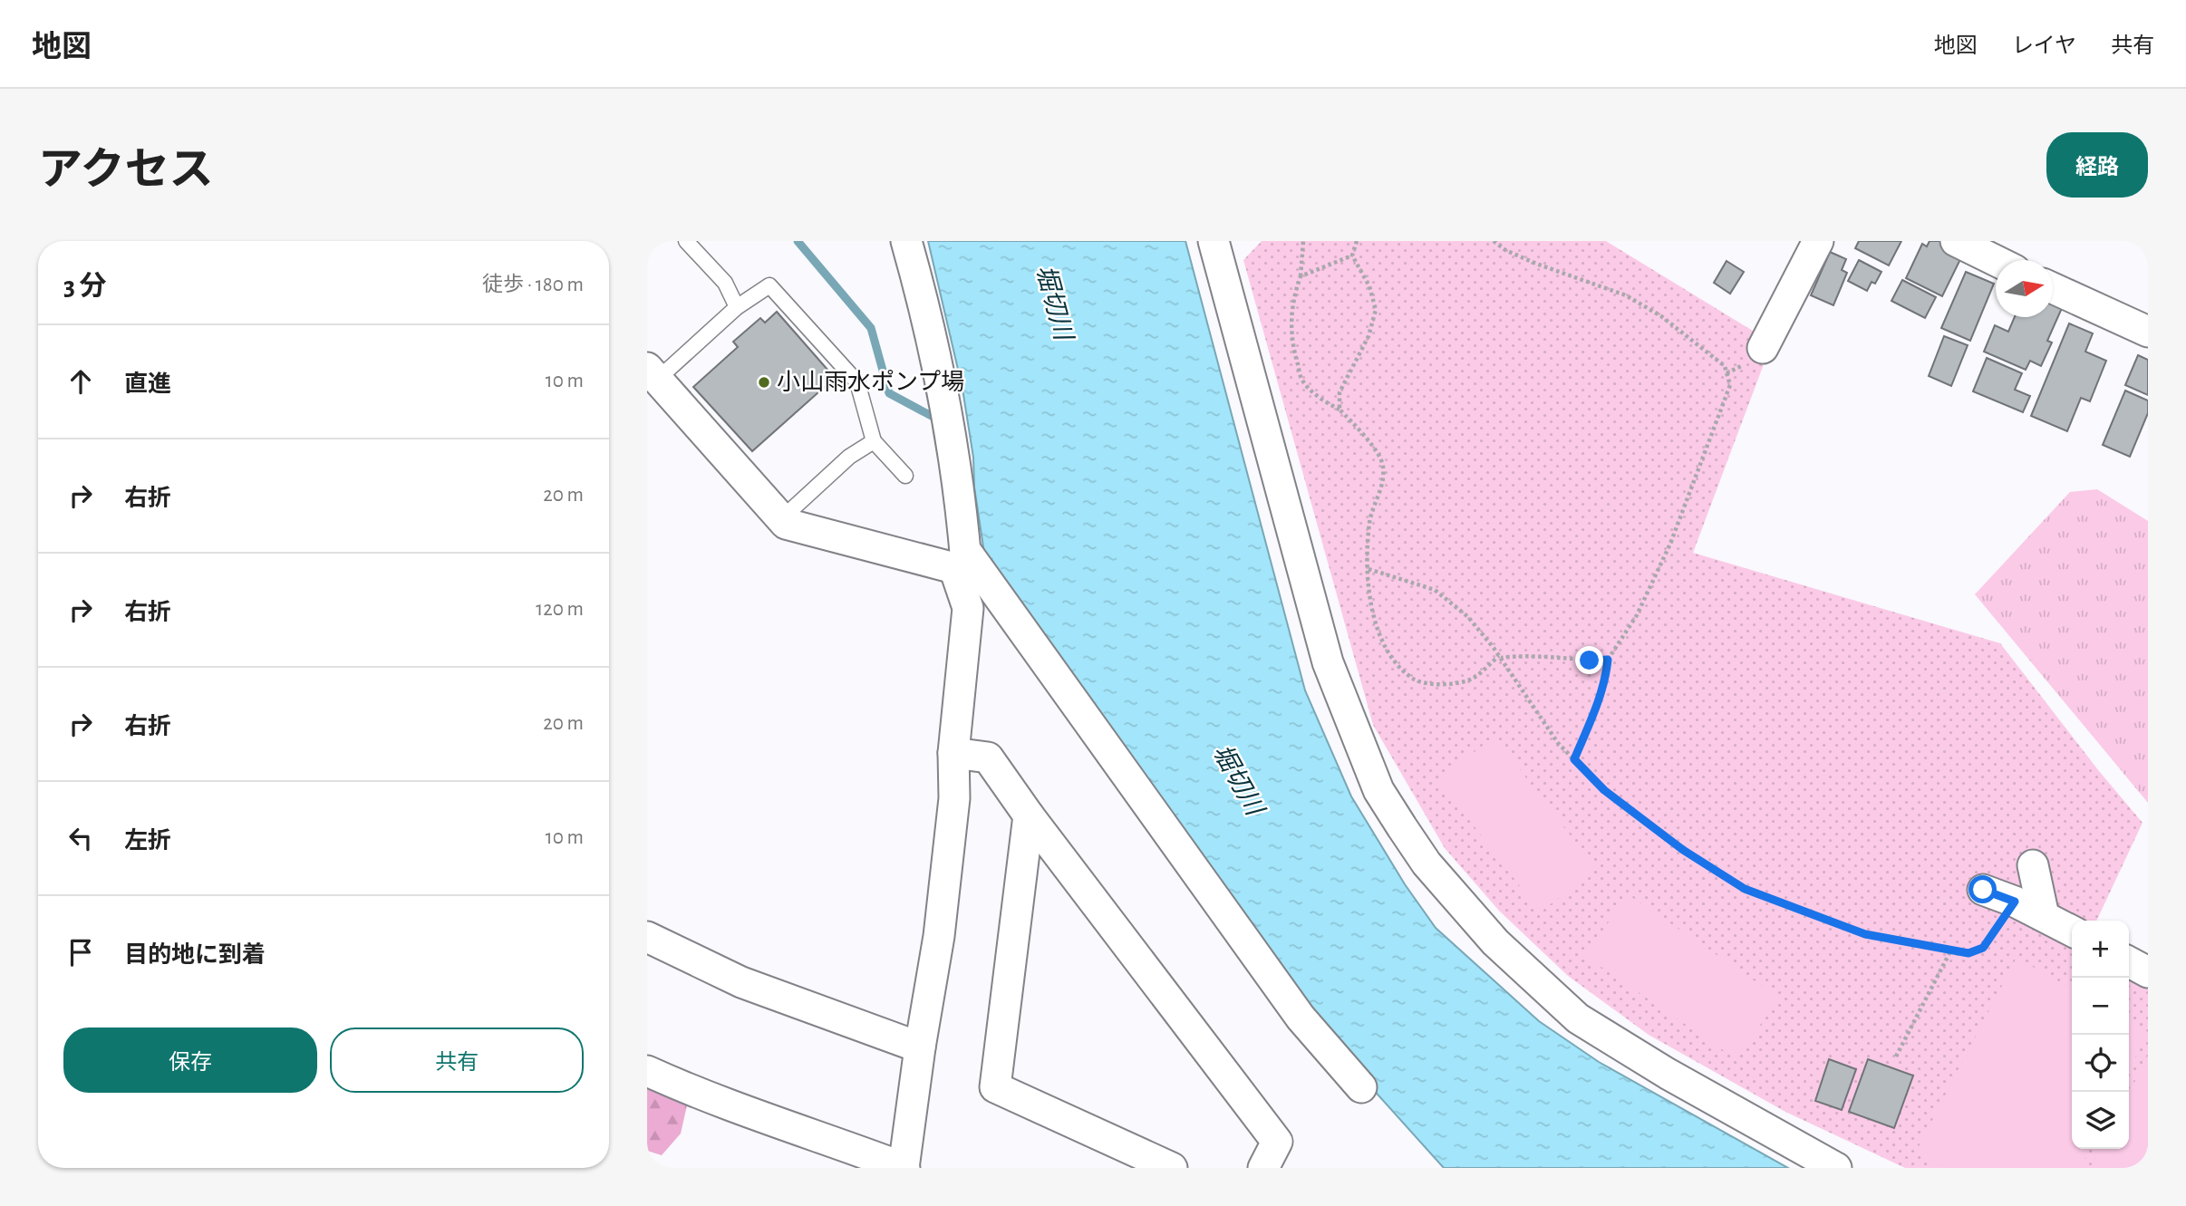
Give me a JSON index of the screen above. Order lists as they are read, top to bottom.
{
  "water": ["堀切川"],
  "places": ["小山雨水ポンプ場"],
  "north": "right",
  "page": {
    "header": "地図",
    "nav": ["地図", "レイヤ", "共有"],
    "title": "アクセス",
    "buttons": [
      "経路",
      ["保存", "共有"]
    ],
    "heading": ["3 分", "徒歩 · 180 m"],
    "list": [
      ["直進", "10 m"],
      ["右折", "20 m"],
      ["右折", "120 m"],
      ["右折", "20 m"],
      ["左折", "10 m"],
      "目的地に到着"
    ],
    "map_buttons": ["+", "−"]
  }
}
